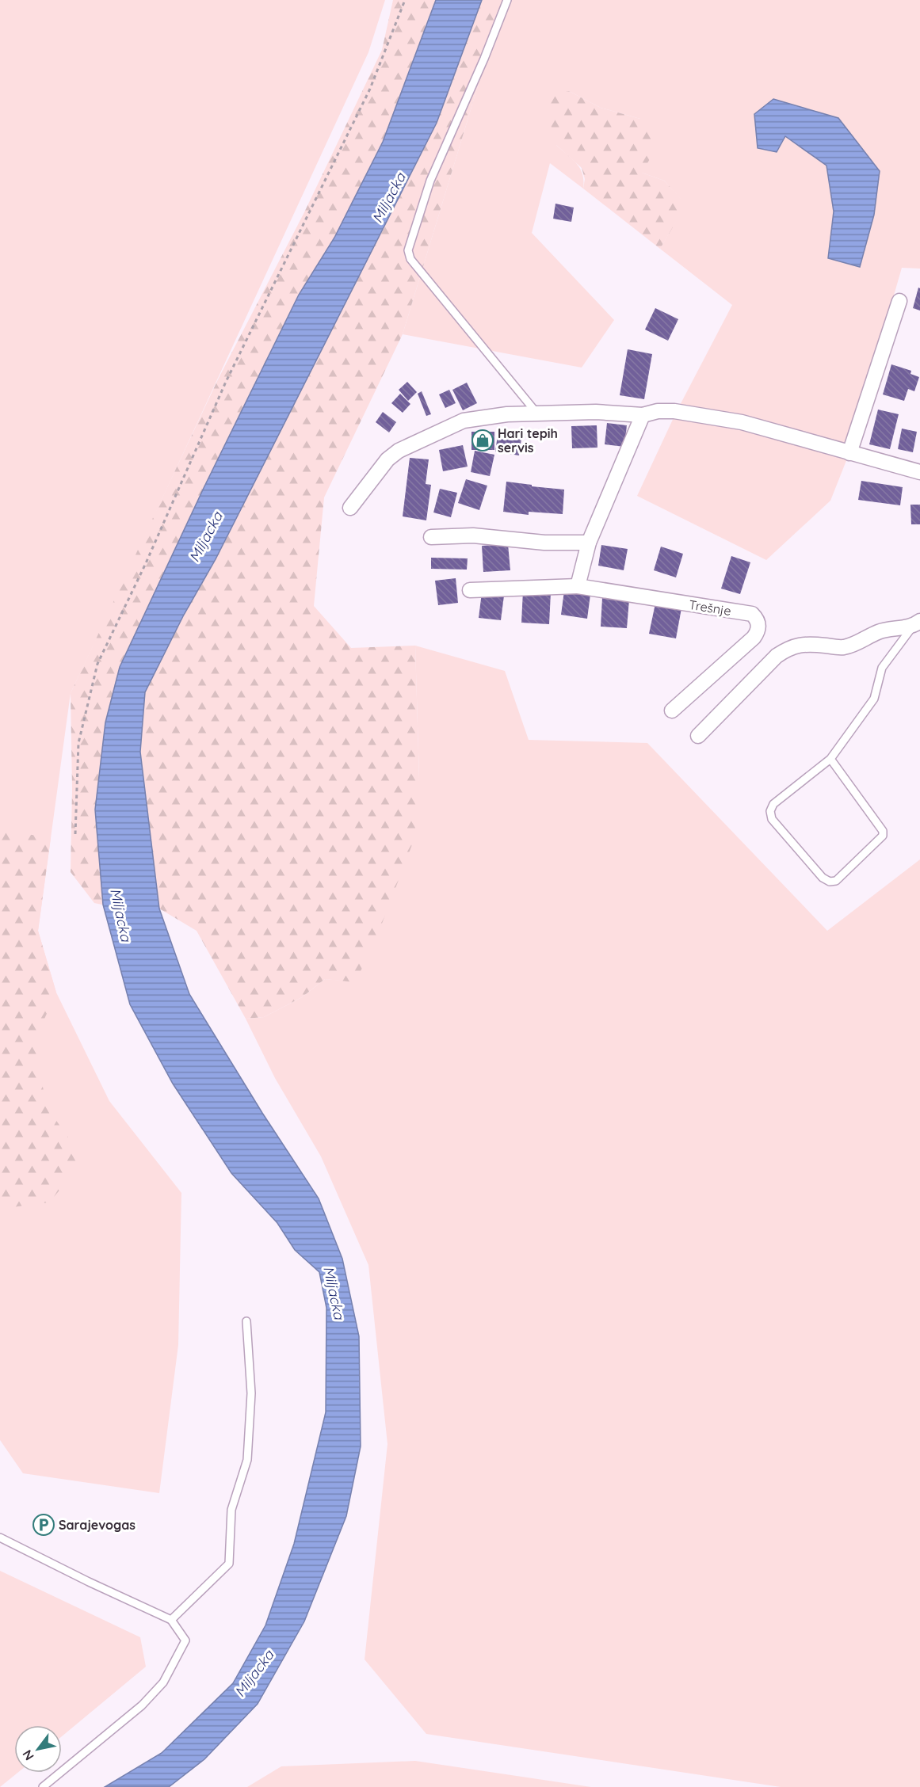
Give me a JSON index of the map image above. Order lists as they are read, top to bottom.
{
  "streets": {
    "street": ["Trešnje"]
  },
  "water": ["Miljacka"],
  "places": {
    "shop": ["Hari tepih servis"],
    "parking": ["Sarajevogas"]
  },
  "north": "bottom left"
}
